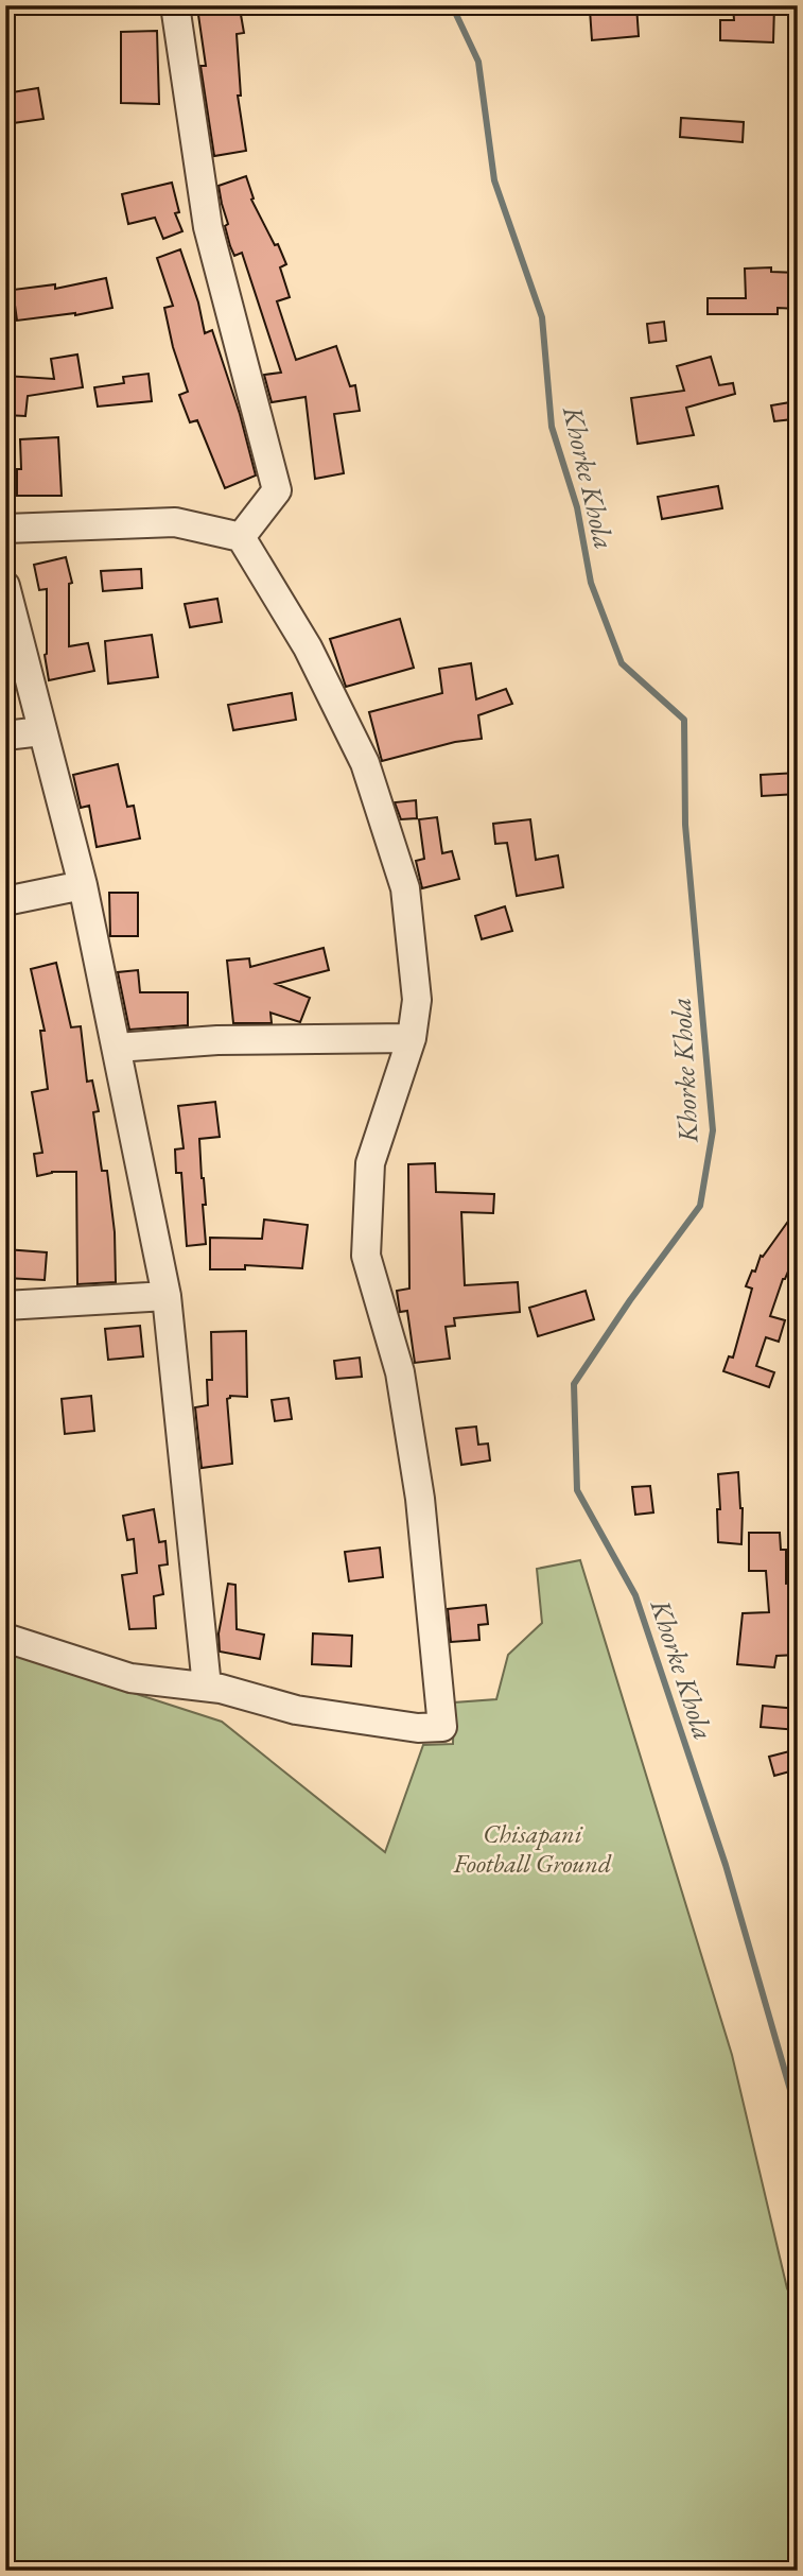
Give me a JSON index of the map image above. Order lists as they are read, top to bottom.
{
  "water": ["Khorke Khola"],
  "parks": ["Chisapani Football Ground"]
}
